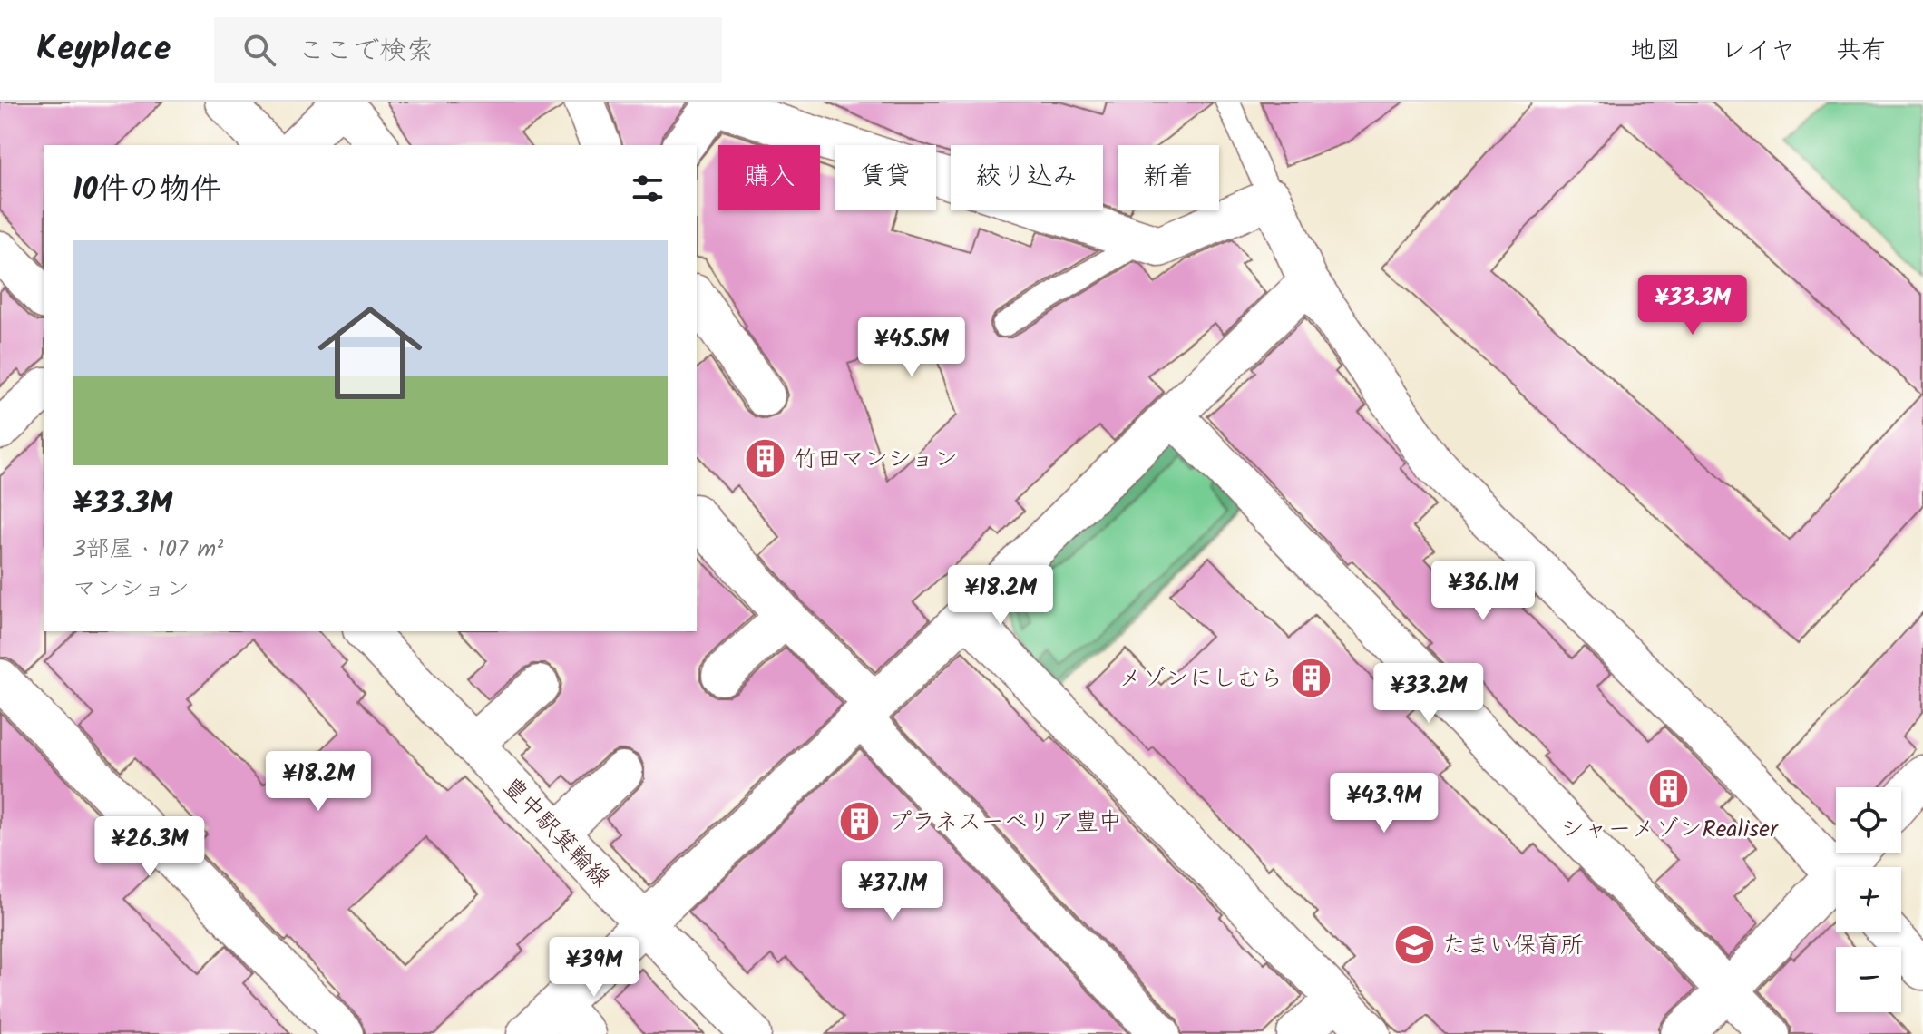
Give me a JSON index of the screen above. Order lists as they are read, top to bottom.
{
  "streets": {
    "street": ["豊中駅箕輪線"]
  },
  "places": {
    "building": [
      "竹田マンション",
      "メゾンにしむら",
      "シャーメゾンRealiser",
      "プラネスーペリア豊中"
    ],
    "school or university": ["たまい保育所"]
  },
  "page": {
    "header": "Keyplace",
    "search": "ここで検索",
    "nav": ["地図", "レイヤ", "共有"],
    "chip": [
      "購入",
      "賃貸",
      "絞り込み",
      "新着"
    ],
    "heading": "10件の物件",
    "list": [
      {
        "name": "¥33.3M",
        "note": "3部屋 · 107 m² · マンション"
      }
    ],
    "price": [
      "¥33.3M",
      "¥45.5M",
      "¥36.1M",
      "¥18.2M",
      "¥33.2M",
      "¥18.2M",
      "¥43.9M",
      "¥26.3M",
      "¥37.1M",
      "¥39M"
    ],
    "map_buttons": ["+", "−"]
  }
}
